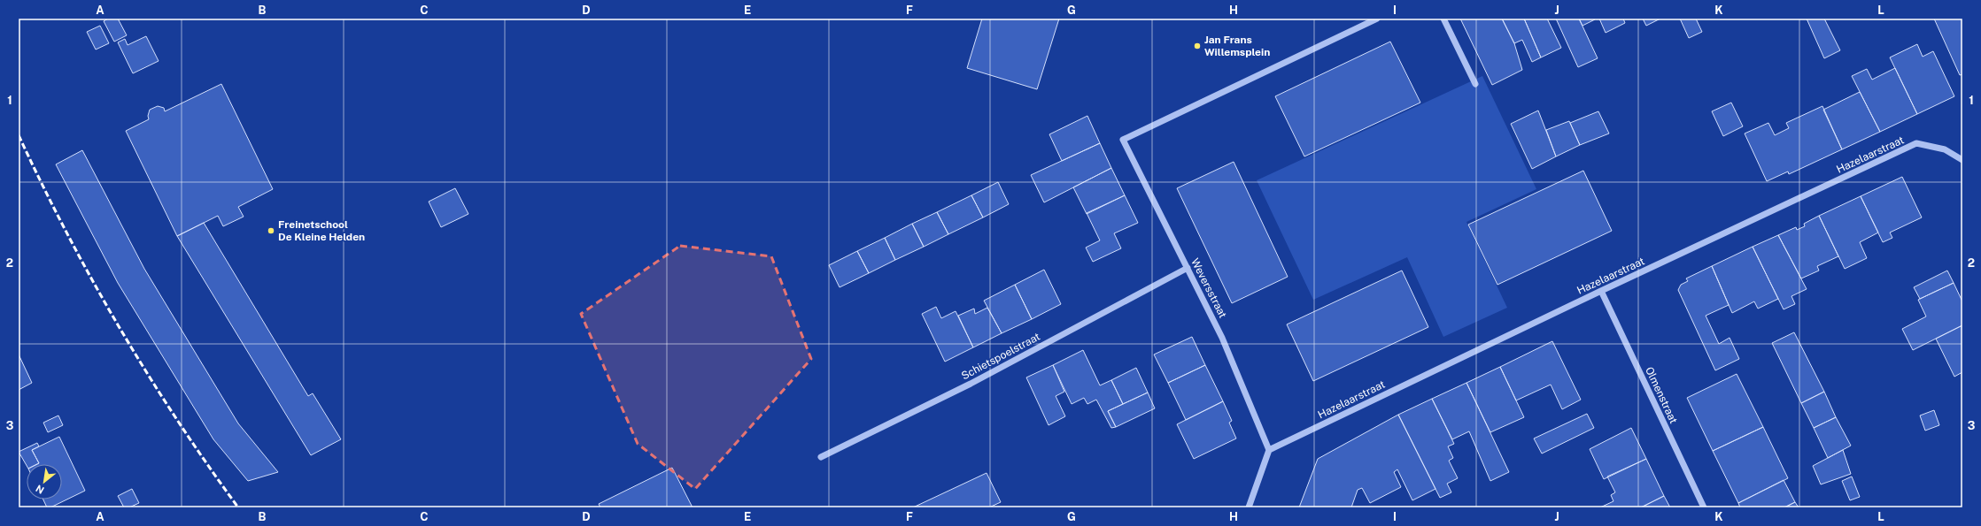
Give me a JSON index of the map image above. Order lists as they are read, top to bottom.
{
  "streets": {
    "street": [
      "Hazelaarstraat",
      "Weversstraat",
      "Schietspoelstraat",
      "Olmenstraat"
    ]
  },
  "crossings": [
    ["Hazelaarstraat", "Weversstraat"],
    ["Hazelaarstraat", "Olmenstraat"],
    ["Weversstraat", "Schietspoelstraat"]
  ],
  "places": ["Jan Frans Willemsplein", "Freinetschool De Kleine Helden"],
  "north": "bottom left",
  "grid": {
    "columns": [
      "A",
      "B",
      "C",
      "D",
      "E",
      "F",
      "G",
      "H",
      "I",
      "J",
      "K",
      "L"
    ],
    "rows": ["1", "2", "3"]
  }
}
